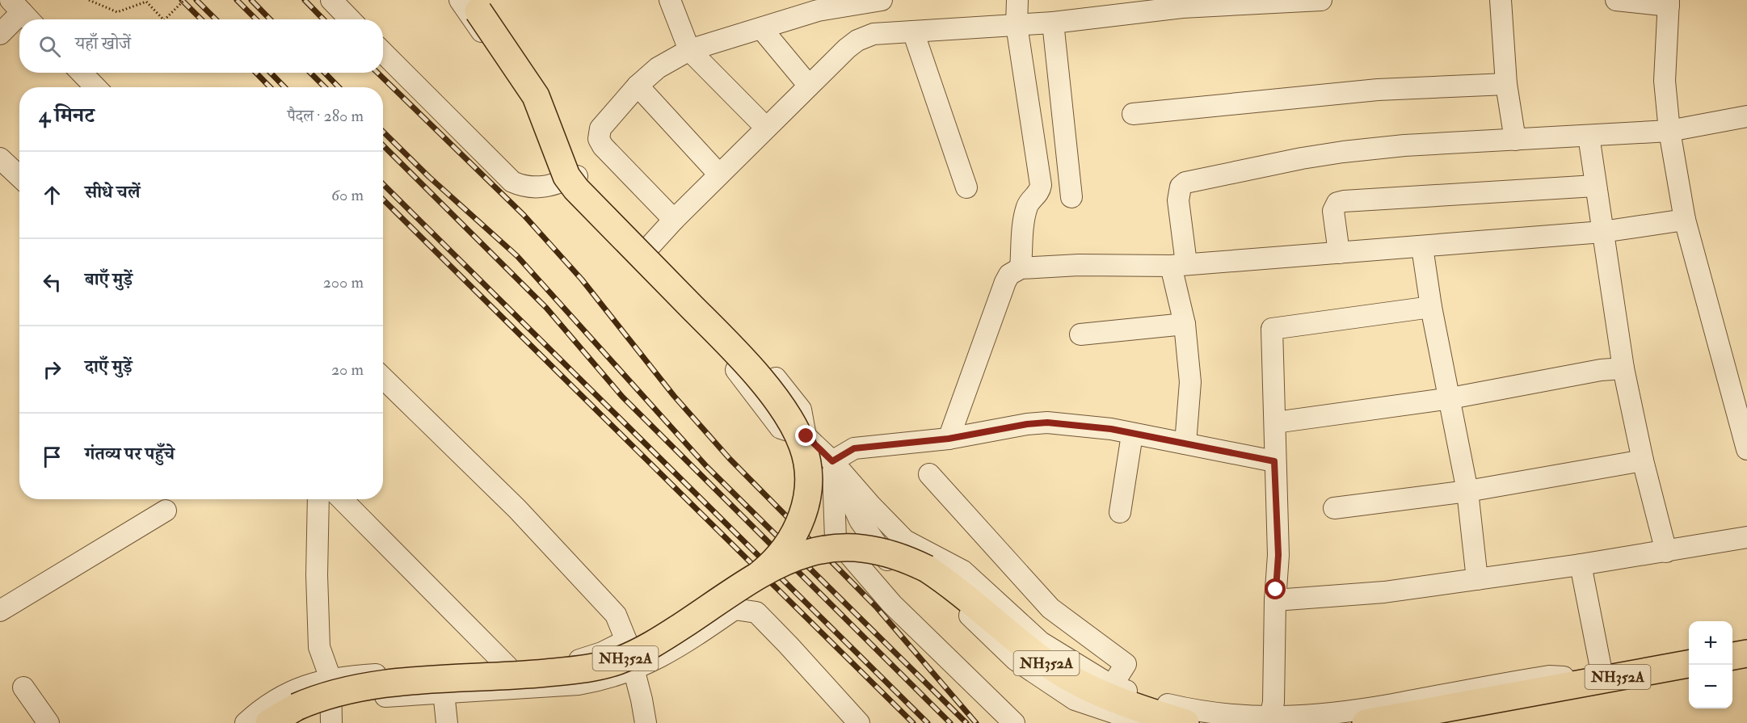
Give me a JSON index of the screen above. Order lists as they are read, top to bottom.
{
  "streets": {
    "highway": ["NH352A"]
  },
  "page": {
    "search": "यहाँ खोजें",
    "heading": ["4 मिनट", "पैदल · 280 m"],
    "list": [
      ["सीधे चलें", "60 m"],
      ["बाएँ मुड़ें", "200 m"],
      ["दाएँ मुड़ें", "20 m"],
      "गंतव्य पर पहुँचे"
    ],
    "map_buttons": ["+", "−"]
  }
}
